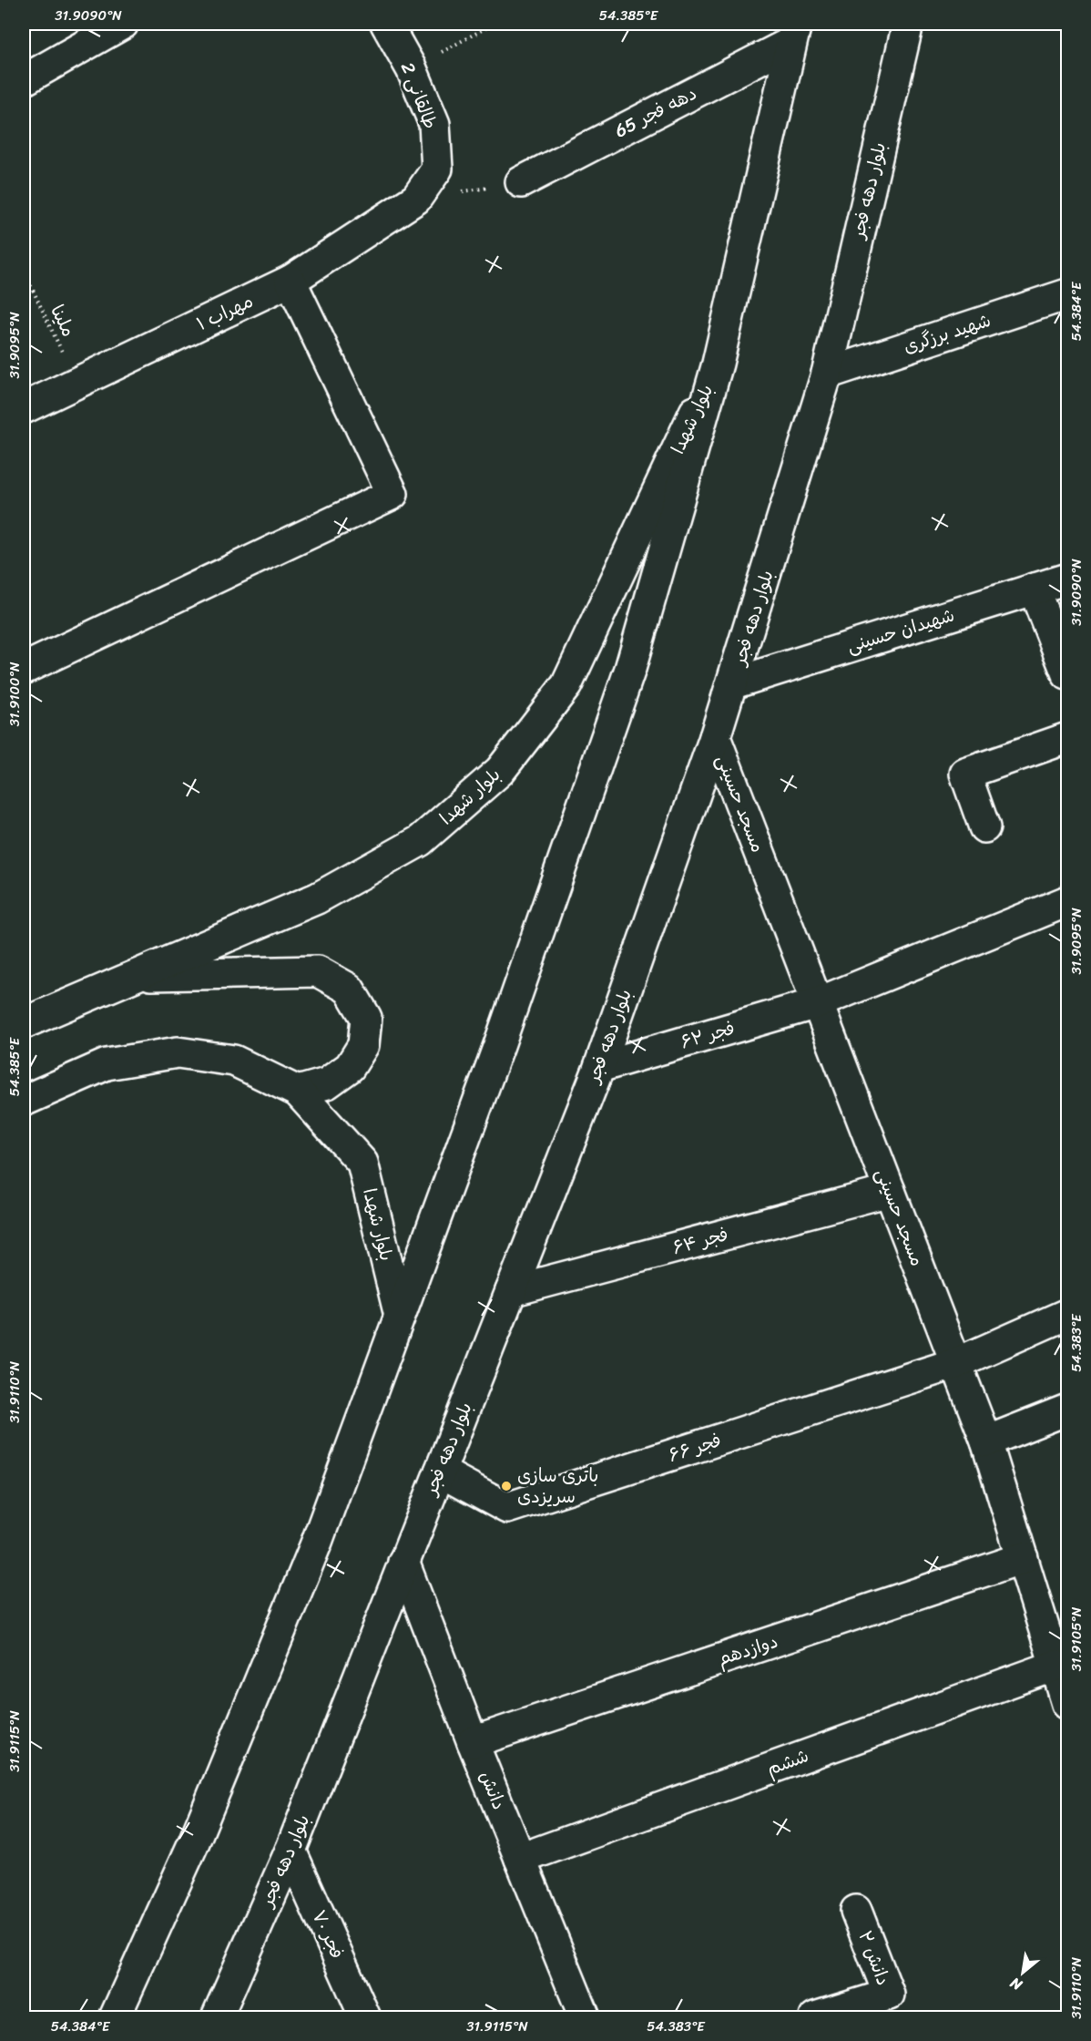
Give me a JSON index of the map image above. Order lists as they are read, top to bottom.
{
  "streets": {
    "street": [
      "طالقانی 2",
      "دهه فجر 65",
      "بلوار دهه فجر",
      "مهراب ۱",
      "شهید برزگری",
      "بلوار شهدا",
      "شهیدان حسینی",
      "مسجد حسینی",
      "فجر ۶۲",
      "فجر ۶۴",
      "فجر ۶۶",
      "دوازدهم",
      "ششم",
      "دانش",
      "فجر ۷۰",
      "دانش ۲"
    ],
    "path": ["ملینا"]
  },
  "crossings": [
    ["طالقانی 2", "مهراب ۱"],
    ["بلوار دهه فجر", "شهید برزگری"],
    ["بلوار دهه فجر", "شهیدان حسینی"],
    ["بلوار دهه فجر", "مسجد حسینی"],
    ["بلوار دهه فجر", "فجر ۶۲"],
    ["بلوار دهه فجر", "فجر ۶۴"],
    ["بلوار دهه فجر", "فجر ۶۶"],
    ["بلوار دهه فجر", "دانش"],
    ["بلوار دهه فجر", "فجر ۷۰"],
    ["مهراب ۱", "ملینا"],
    ["مسجد حسینی", "فجر ۶۲"],
    ["مسجد حسینی", "فجر ۶۴"],
    ["مسجد حسینی", "فجر ۶۶"],
    ["مسجد حسینی", "دوازدهم"],
    ["مسجد حسینی", "ششم"],
    ["دوازدهم", "دانش"],
    ["ششم", "دانش"]
  ],
  "places": ["باتری سازی سریزدی"],
  "north": "bottom left",
  "coordinates": [
    "31.9090°N",
    "54.385°E",
    "54.384°E",
    "31.9095°N",
    "31.9100°N",
    "54.383°E",
    "31.9110°N",
    "31.9105°N",
    "31.9115°N"
  ]
}
